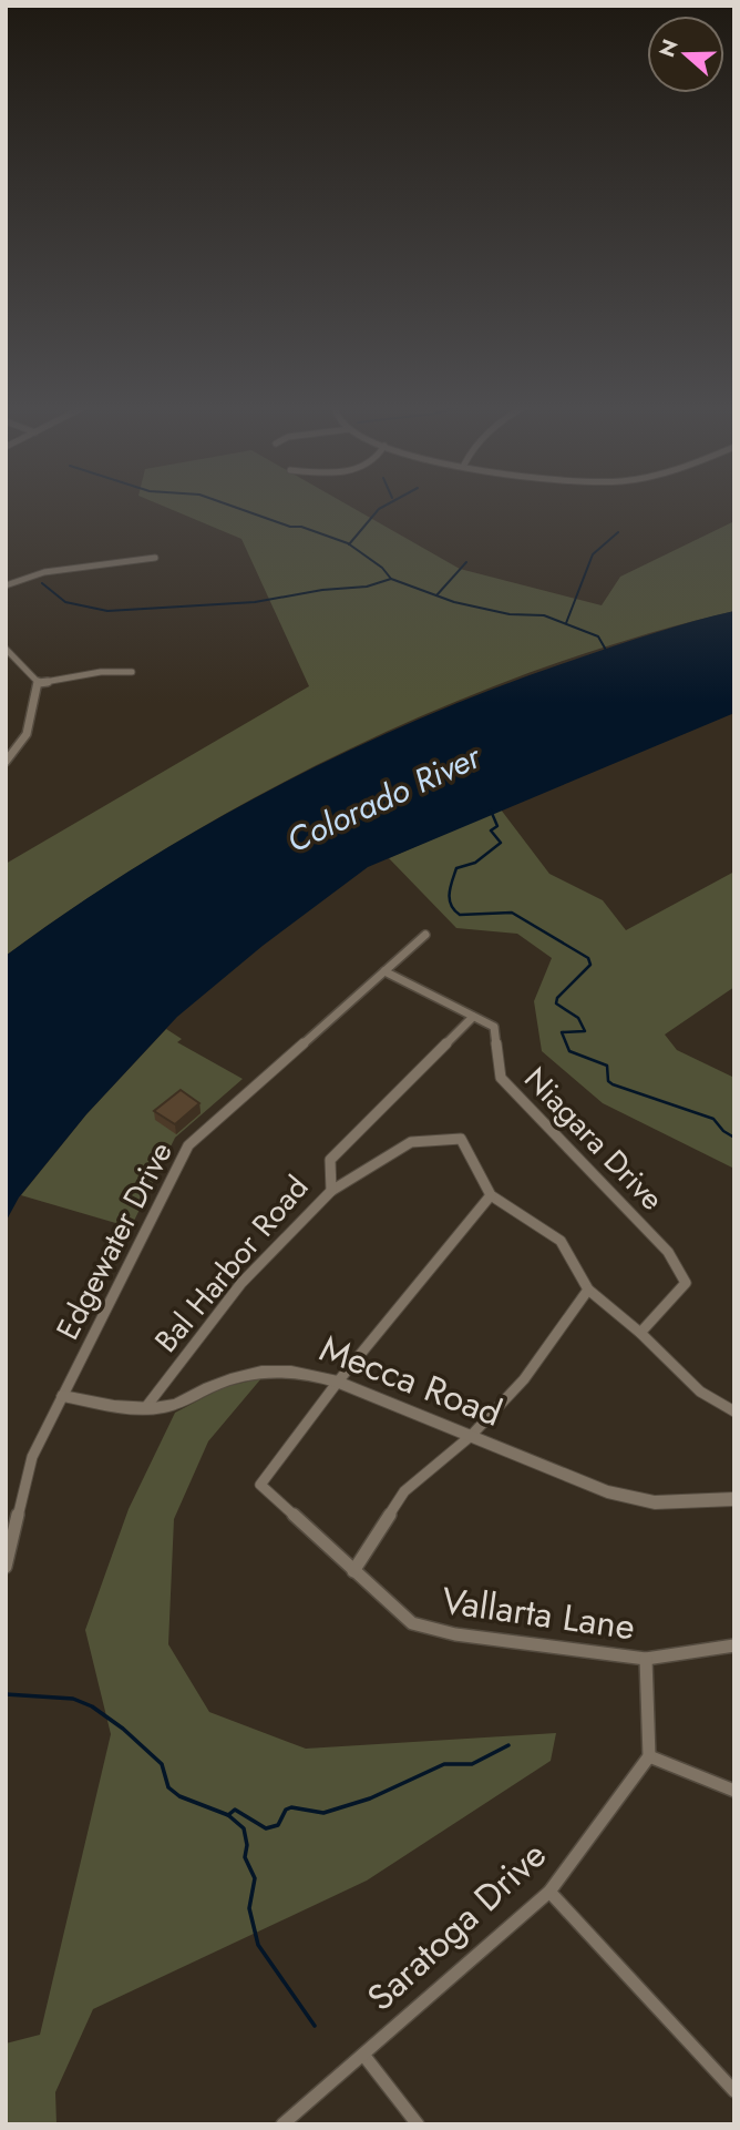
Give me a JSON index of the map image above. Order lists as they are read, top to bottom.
{
  "streets": {
    "street": [
      "Niagara Drive",
      "Edgewater Drive",
      "Bal Harbor Road",
      "Mecca Road",
      "Vallarta Lane",
      "Saratoga Drive"
    ]
  },
  "crossings": [
    ["Niagara Drive", "Edgewater Drive"],
    ["Niagara Drive", "Bal Harbor Road"],
    ["Edgewater Drive", "Mecca Road"],
    ["Bal Harbor Road", "Mecca Road"],
    ["Mecca Road", "Vallarta Lane"]
  ],
  "water": ["Colorado River"],
  "north": "left"
}
